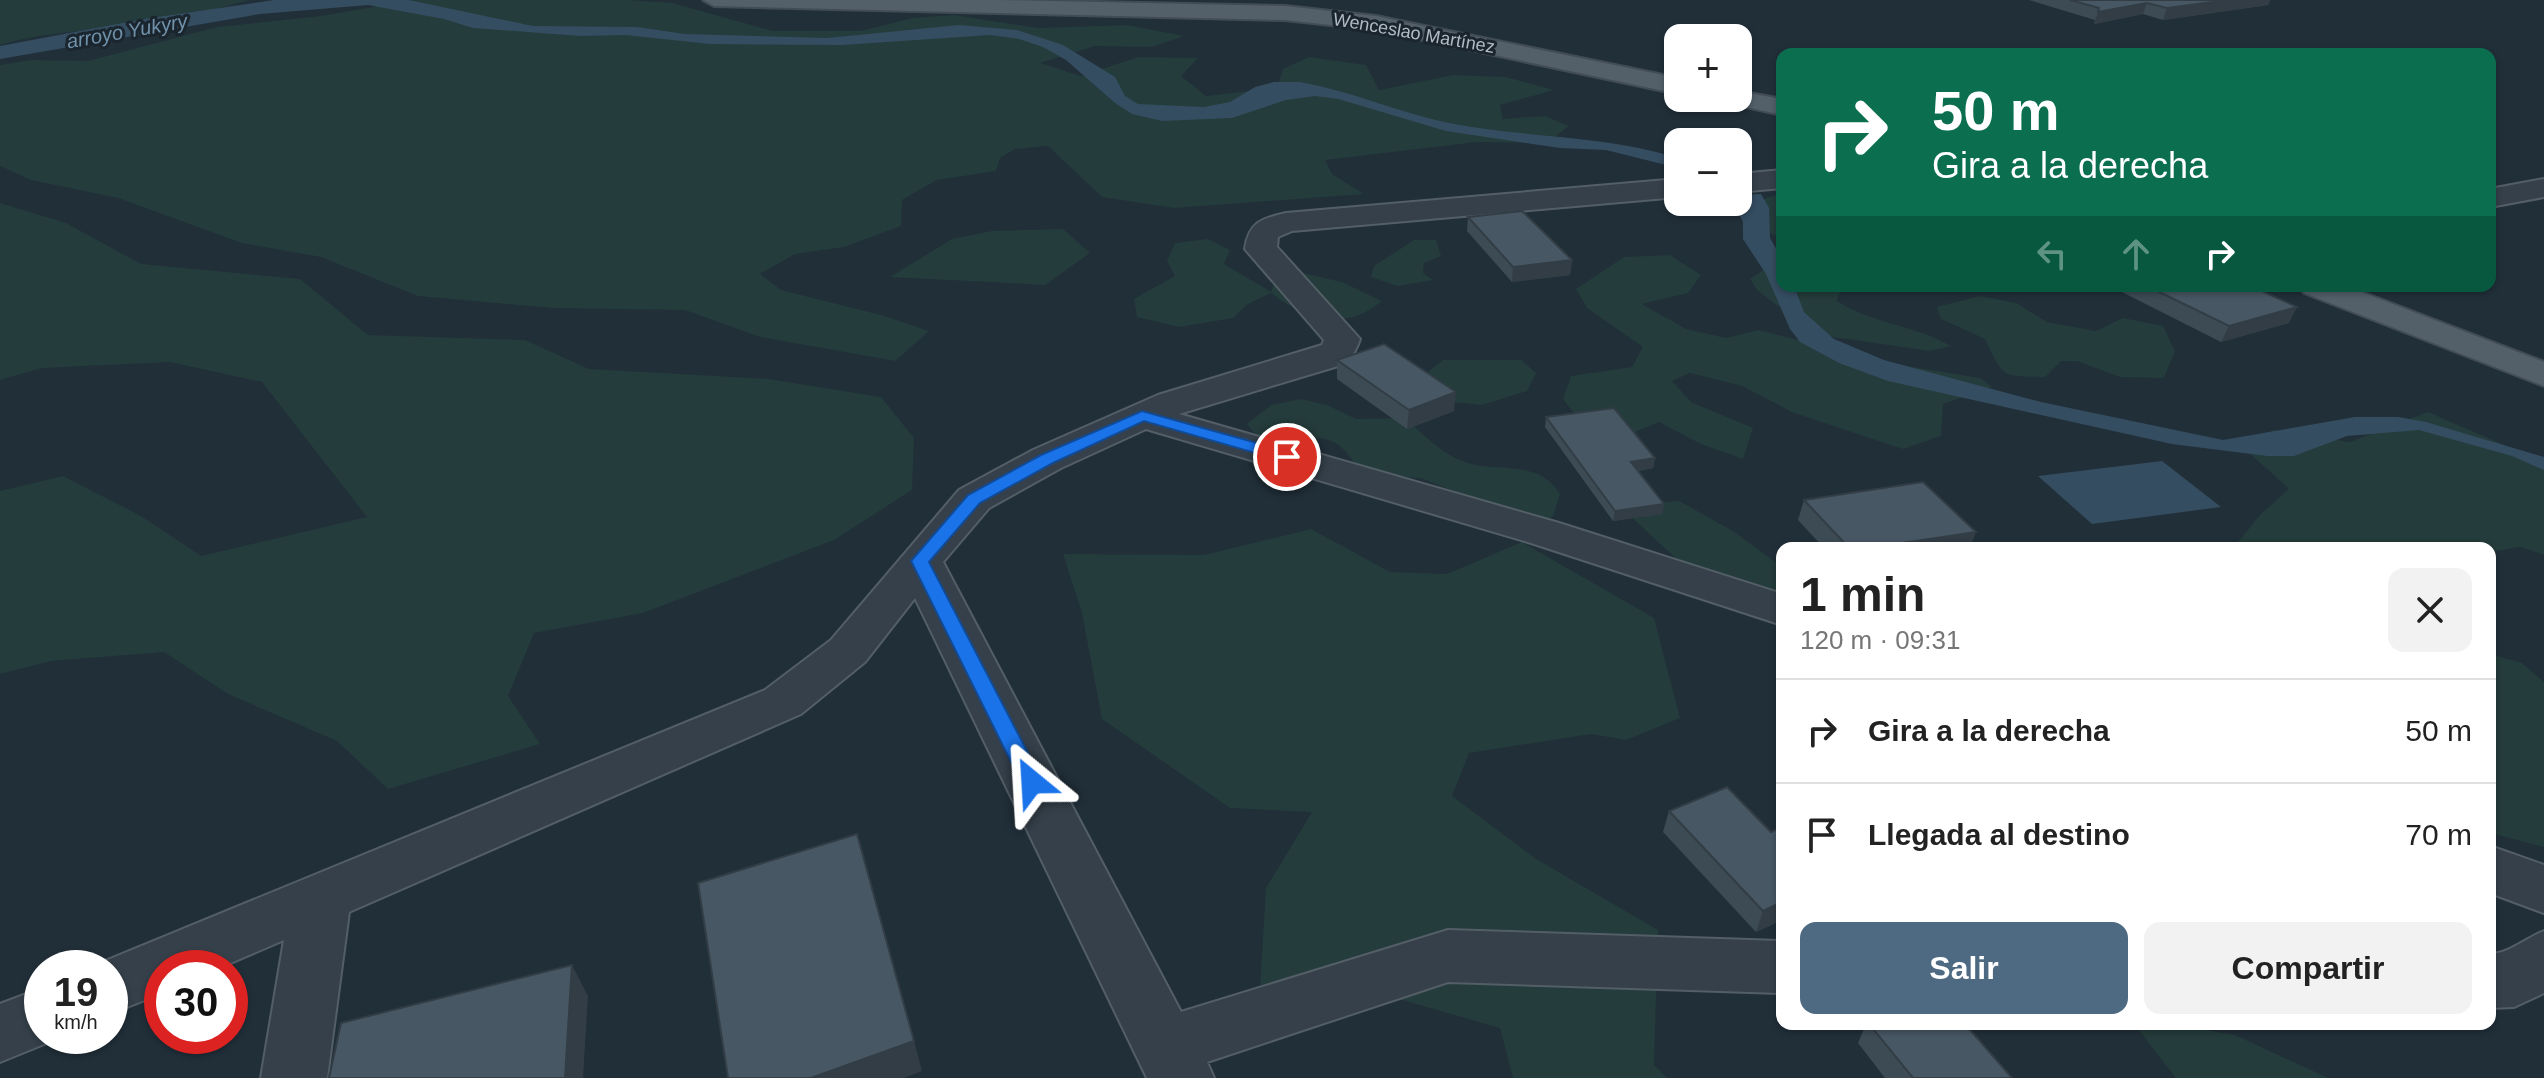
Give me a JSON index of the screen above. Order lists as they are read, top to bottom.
{
  "streets": {
    "main road": ["Wenceslao Martínez"]
  },
  "water": ["arroyo Yukyry"],
  "page": {
    "map_buttons": ["+", "−"],
    "turn": ["50 m", "Gira a la derecha"],
    "heading": ["1 min", "120 m · 09:31"],
    "list": [
      {
        "name": "Gira a la derecha",
        "value": "50 m"
      },
      {
        "name": "Llegada al destino",
        "value": "70 m"
      }
    ],
    "buttons": ["Salir", "Compartir"],
    "speed": "19 km/h",
    "limit": "30"
  }
}
